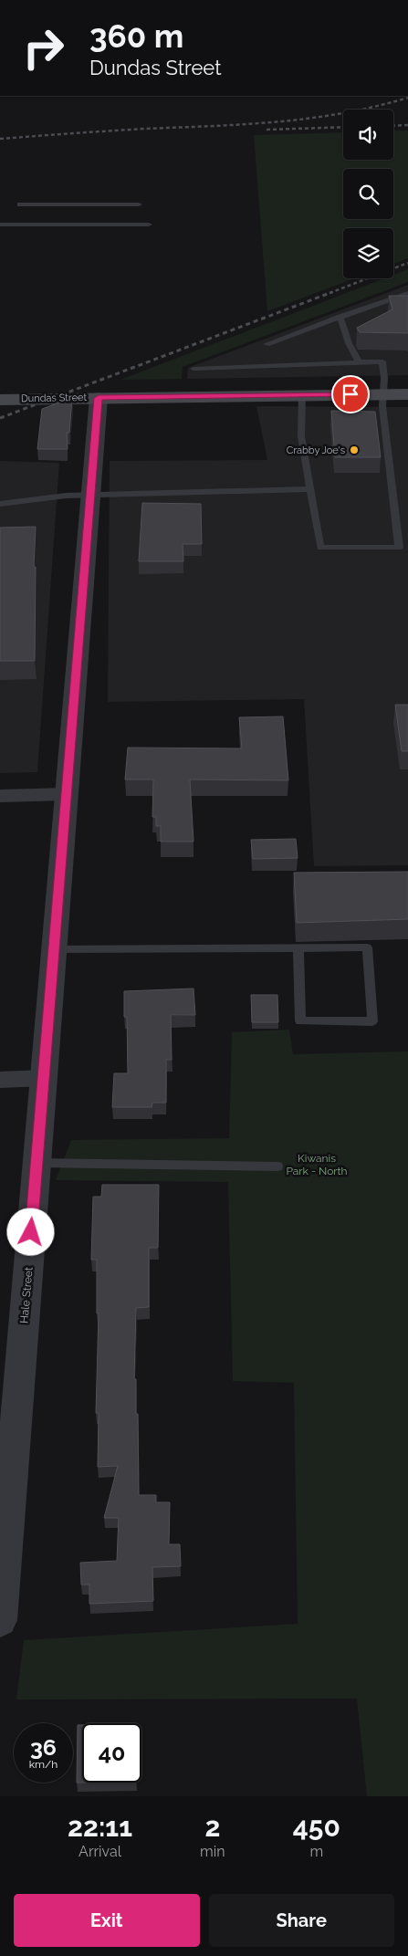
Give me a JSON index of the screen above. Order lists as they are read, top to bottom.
{
  "streets": {
    "main road": ["Dundas Street"],
    "street": ["Hale Street"]
  },
  "crossings": [
    ["Dundas Street", "Hale Street"]
  ],
  "parks": ["Kiwanis Park - North"],
  "places": ["Crabby Joe's"],
  "page": {
    "turn": ["360 m", "Dundas Street"],
    "speed": "36 km/h",
    "limit": "40",
    "eta": [
      "22:11",
      "Arrival",
      "2",
      "min",
      "450",
      "m"
    ],
    "buttons": ["Exit", "Share"]
  }
}
